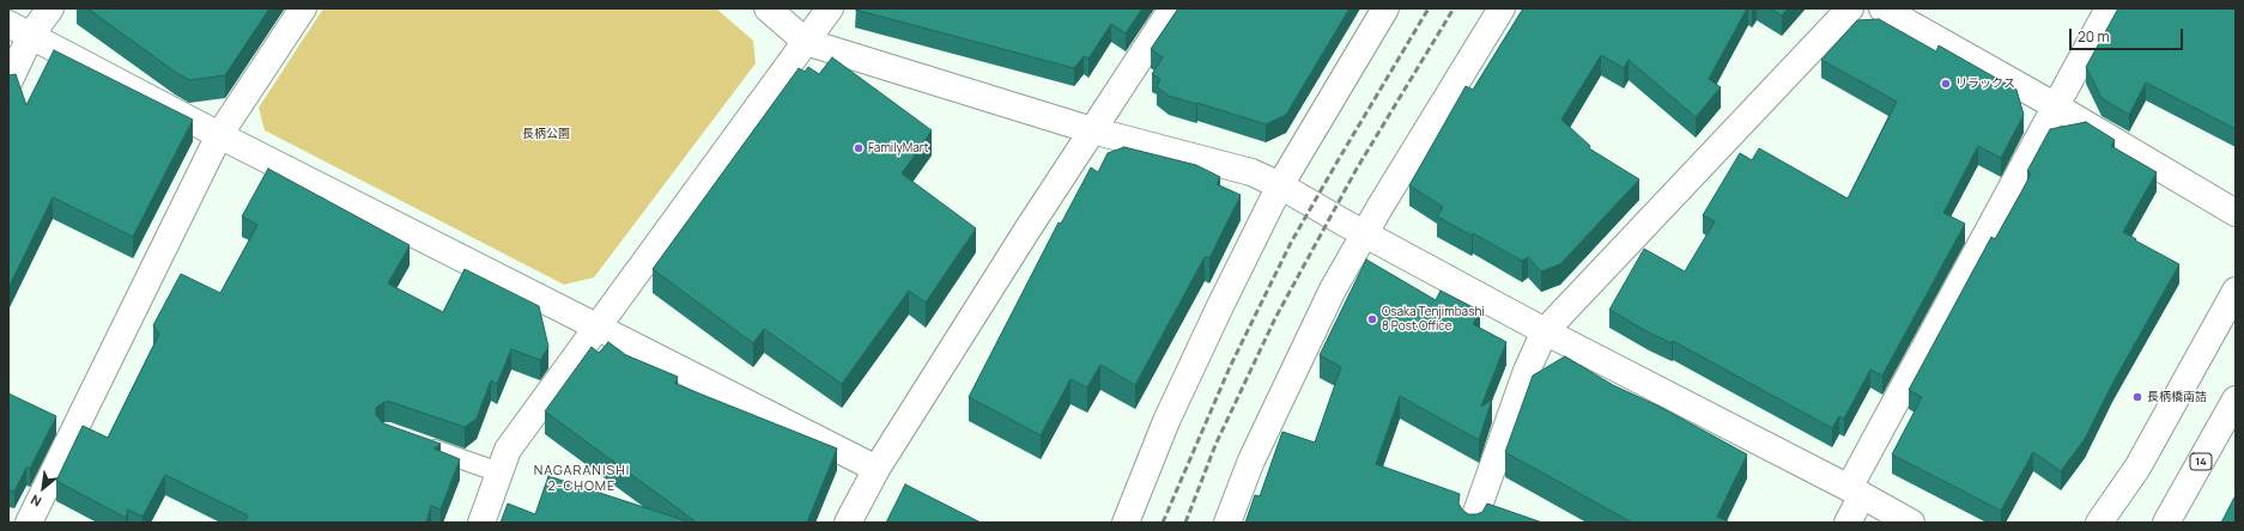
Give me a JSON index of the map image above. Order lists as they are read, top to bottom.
{
  "streets": {
    "street": ["14"]
  },
  "districts": ["NAGARANISHI 2-CHOME"],
  "parks": ["長柄公園"],
  "places": [
    "リラックス",
    "FamilyMart",
    "Osaka Tenjimbashi 8 Post Office",
    "長柄橋南詰"
  ],
  "scale_bar": "20 m",
  "north": "bottom left"
}
